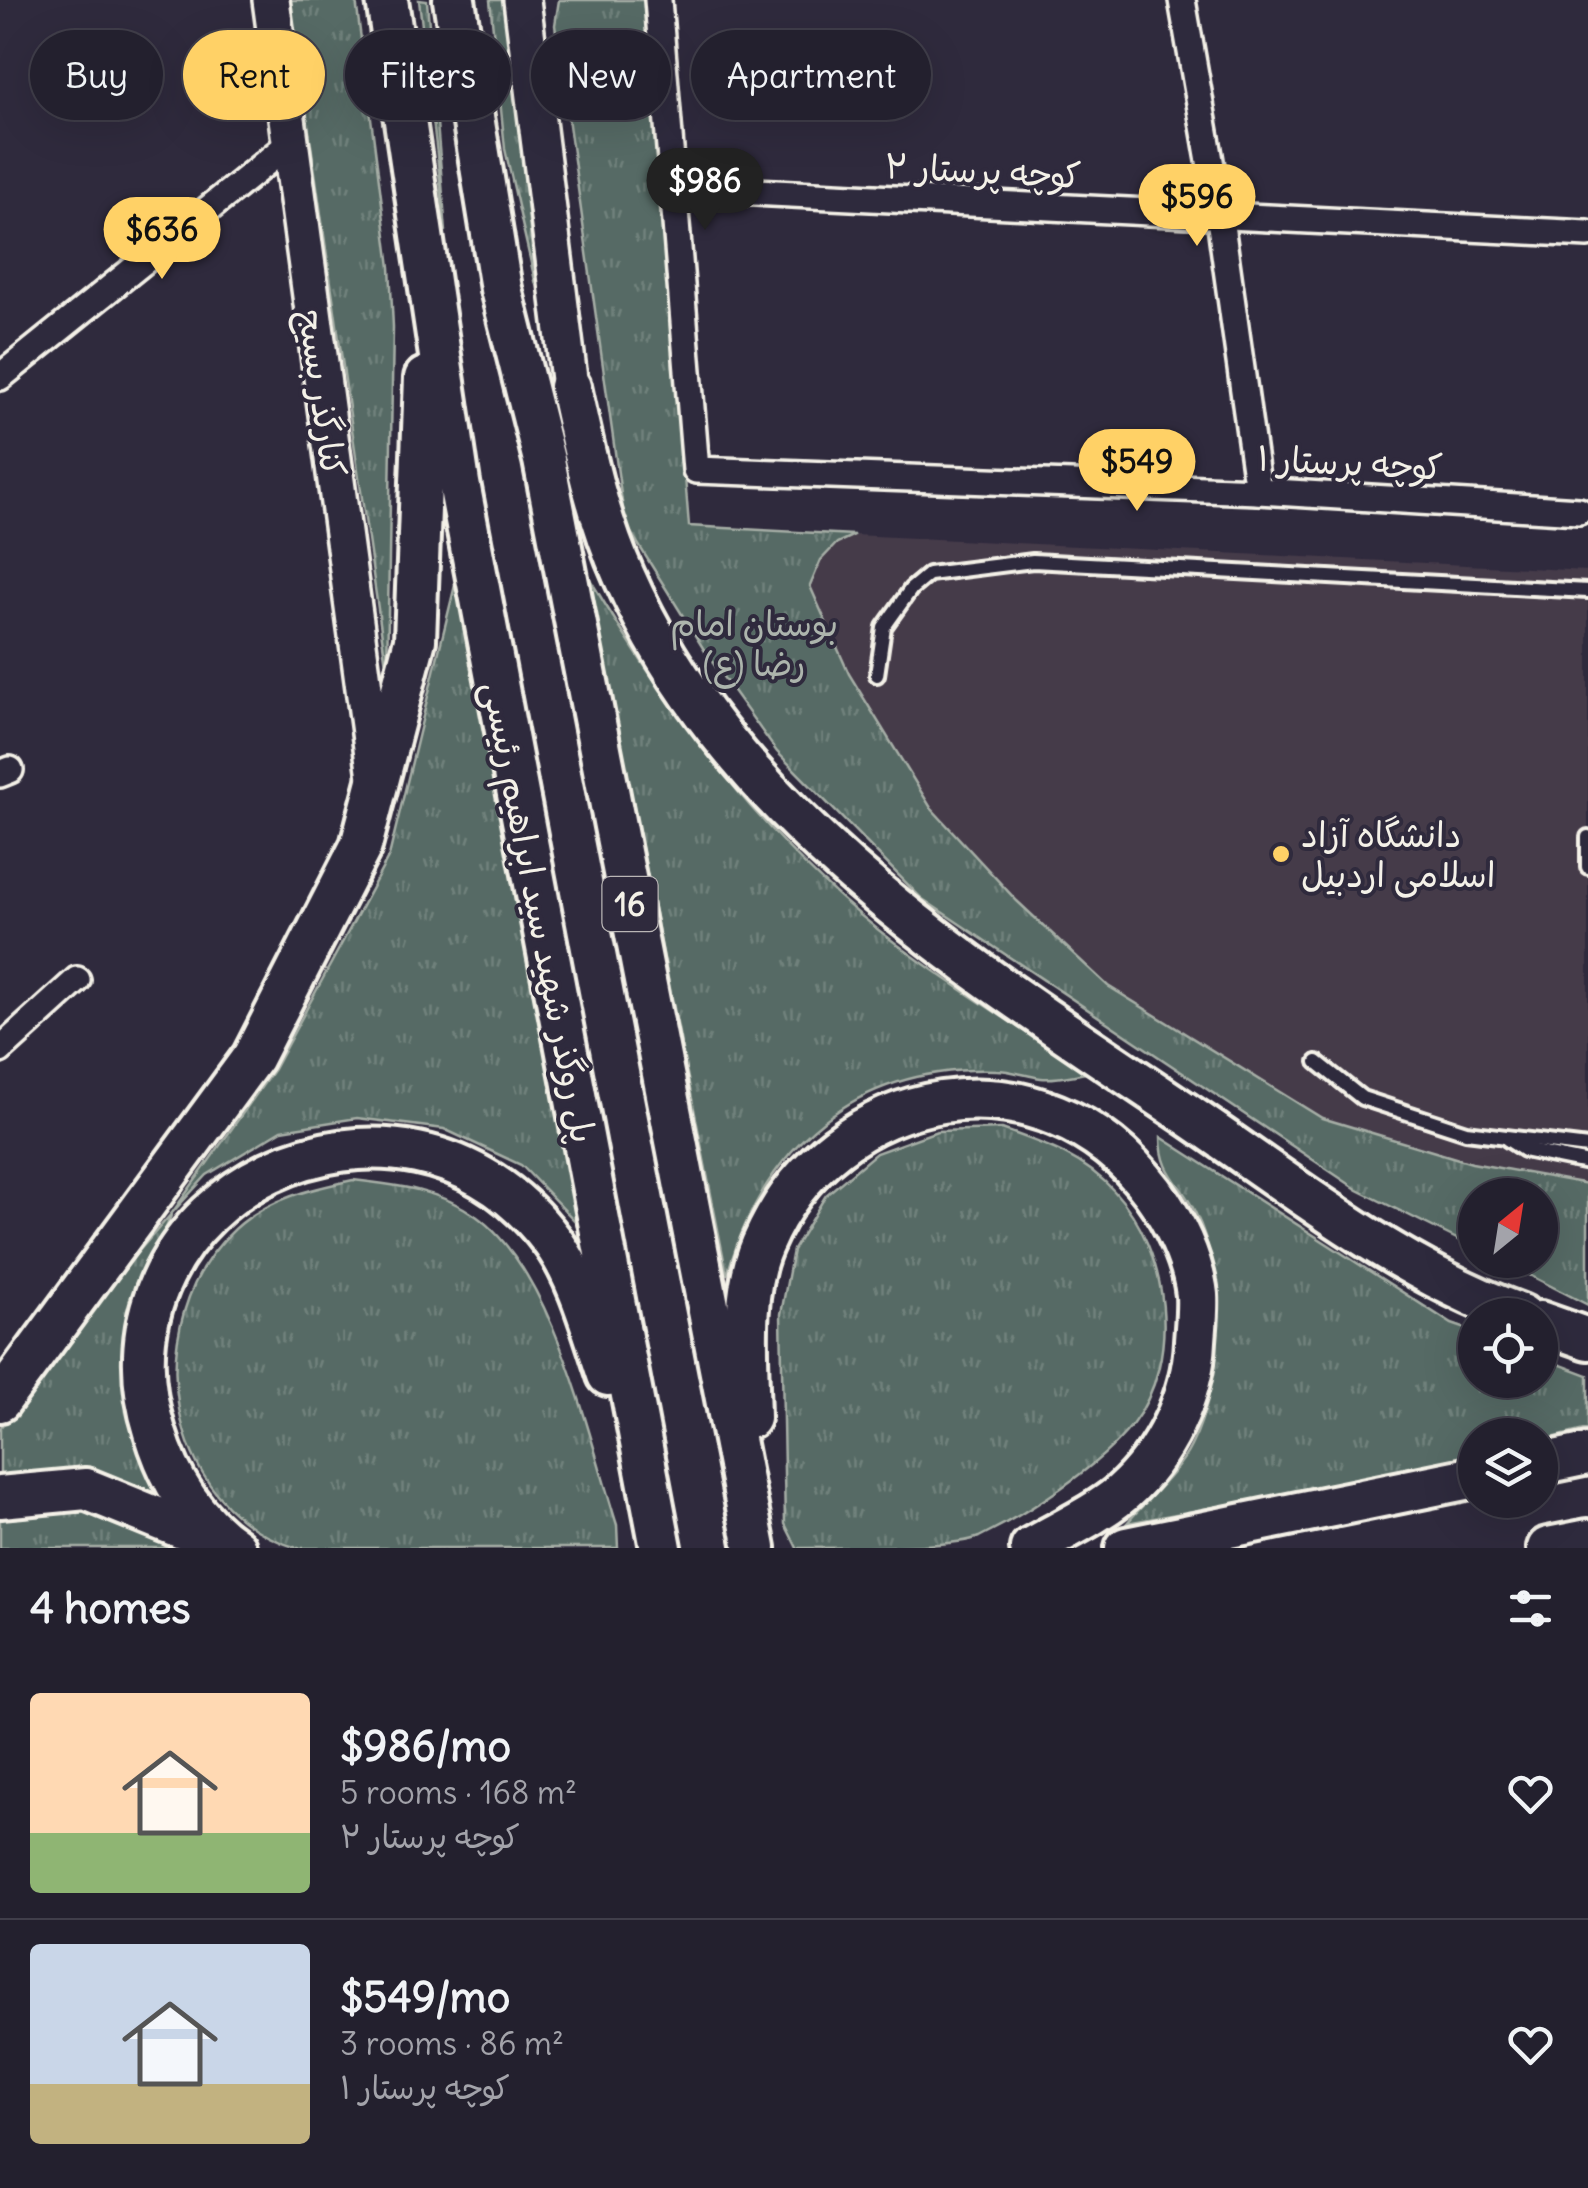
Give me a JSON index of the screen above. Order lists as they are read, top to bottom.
{
  "streets": {
    "highway": ["16", "پل روگذر شهید سید ابراهیم رئیسی"],
    "main road": ["کنارگذر بسیج"],
    "street": ["کوچه پرستار ۲", "کوچه پرستار ۱"]
  },
  "crossings": [
    ["کوچه پرستار ۲", "کوچه پرستار ۱"]
  ],
  "parks": ["بوستان امام رضا (ع)"],
  "places": ["دانشگاه آزاد اسلامی اردبیل"],
  "north": "top right",
  "page": {
    "chip": [
      "Buy",
      "Rent",
      "Filters",
      "New",
      "Apartment"
    ],
    "price": [
      "$986",
      "$596",
      "$636",
      "$549"
    ],
    "heading": "4 homes",
    "list": [
      {
        "name": "$986/mo",
        "note": "5 rooms · 168 m² · کوچه پرستار ۲"
      },
      {
        "name": "$549/mo",
        "note": "3 rooms · 86 m² · کوچه پرستار ۱"
      }
    ]
  }
}
